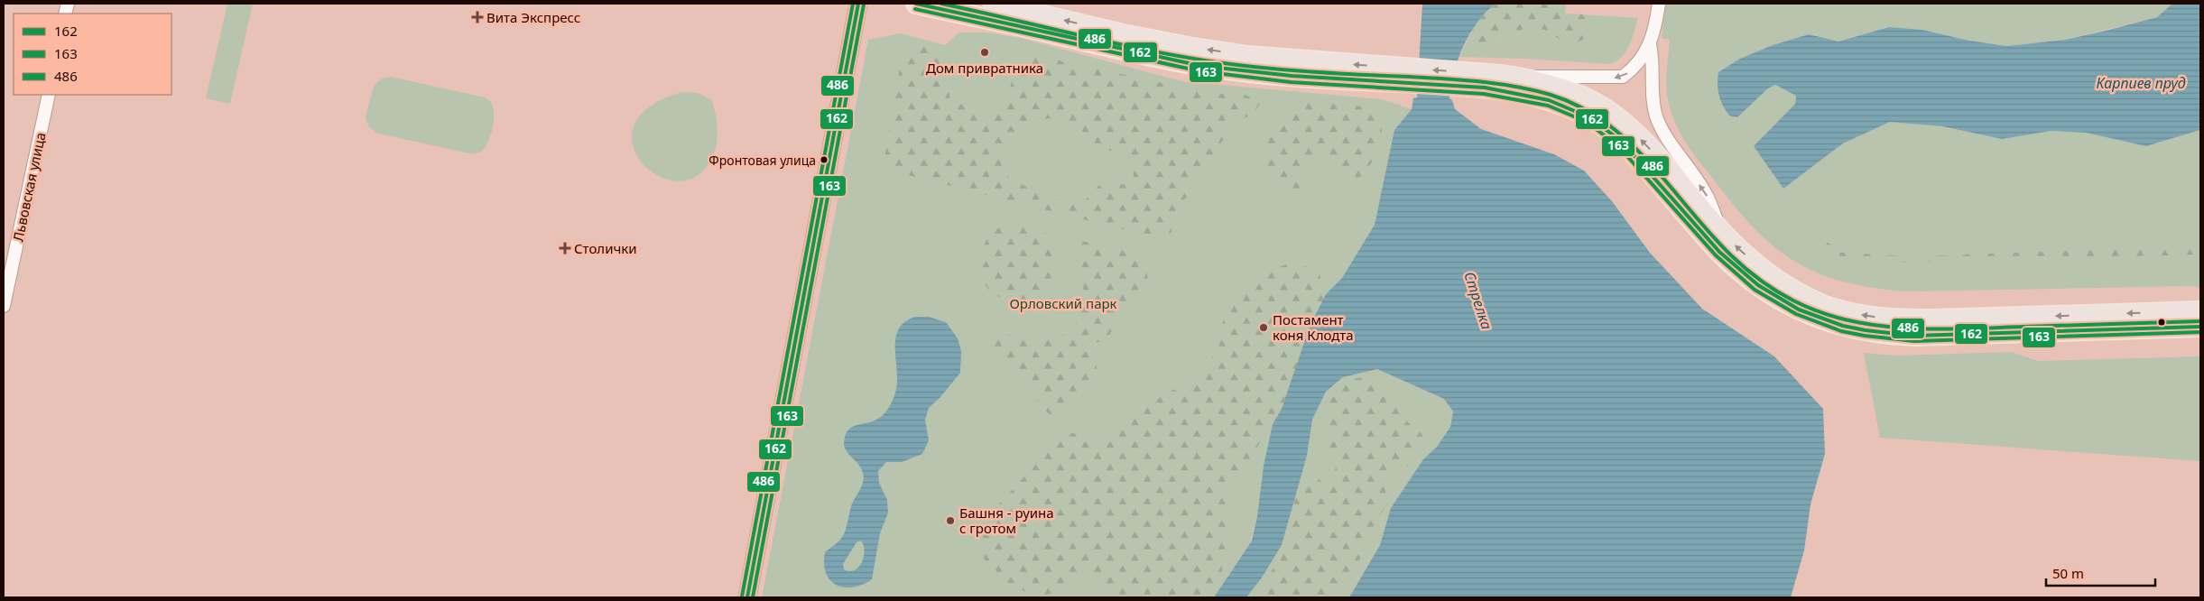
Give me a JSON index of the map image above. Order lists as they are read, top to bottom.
{
  "streets": {
    "street": ["Львовская улица"]
  },
  "water": ["Карпиев пруд", "Стрелка"],
  "parks": ["Орловский парк"],
  "places": {
    "health": ["Вита Экспресс", "Столички"],
    "other": [
      "Дом привратника",
      "Фронтовая улица",
      "Постамент коня Клодта",
      "Башня - руина с гротом"
    ]
  },
  "lines": ["transit line 162", "transit line 486", "transit line 163"],
  "legend": ["162", "163", "486"],
  "scale_bar": "50 m"
}
